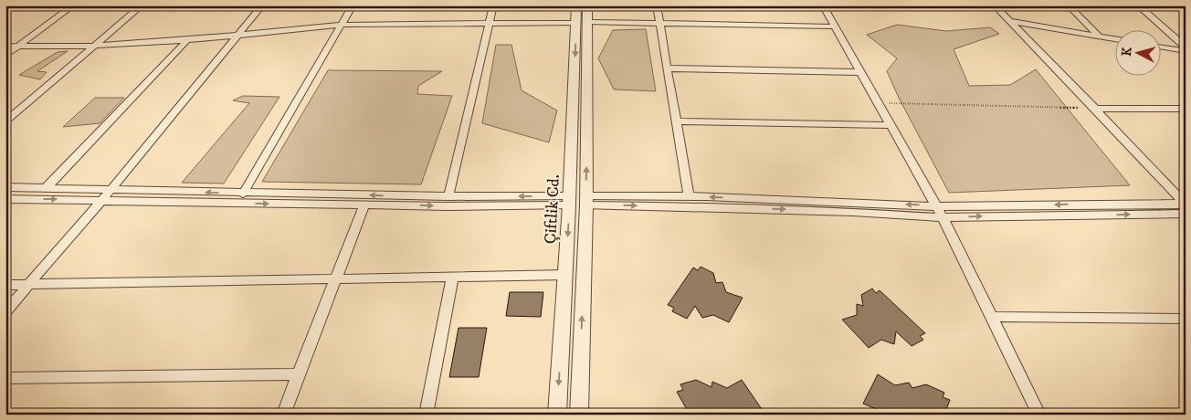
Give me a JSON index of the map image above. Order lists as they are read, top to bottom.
{
  "streets": {
    "street": ["Çiftlik Cd."]
  },
  "north": "left"
}
